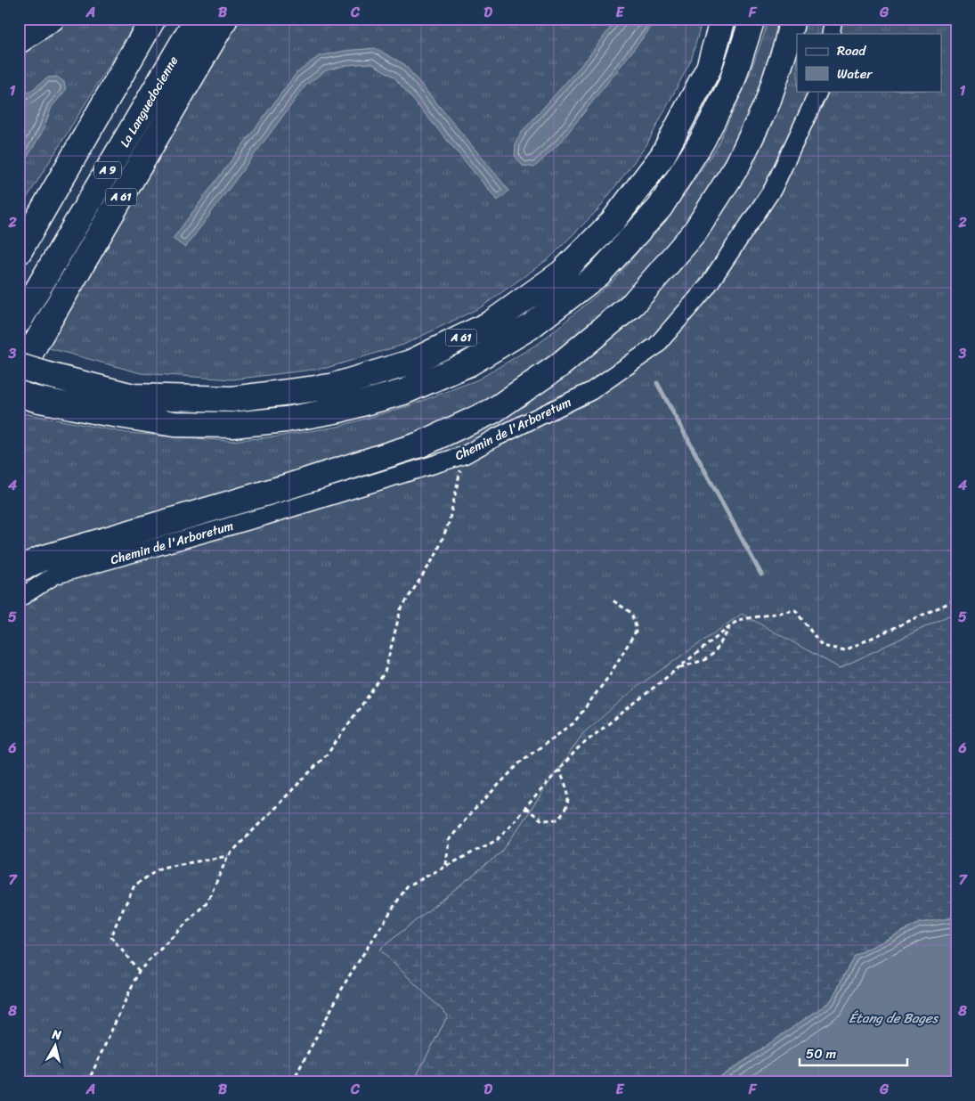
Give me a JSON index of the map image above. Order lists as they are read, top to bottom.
{
  "streets": {
    "highway": ["La Languedocienne", "A 9", "A 61"],
    "street": ["Chemin de l'Arboretum"]
  },
  "water": ["Étang de Bages"],
  "legend": ["Road", "Water"],
  "scale_bar": "50 m",
  "north": "top",
  "grid": {
    "columns": [
      "A",
      "B",
      "C",
      "D",
      "E",
      "F",
      "G"
    ],
    "rows": [
      "1",
      "2",
      "3",
      "4",
      "5",
      "6",
      "7",
      "8"
    ]
  }
}
